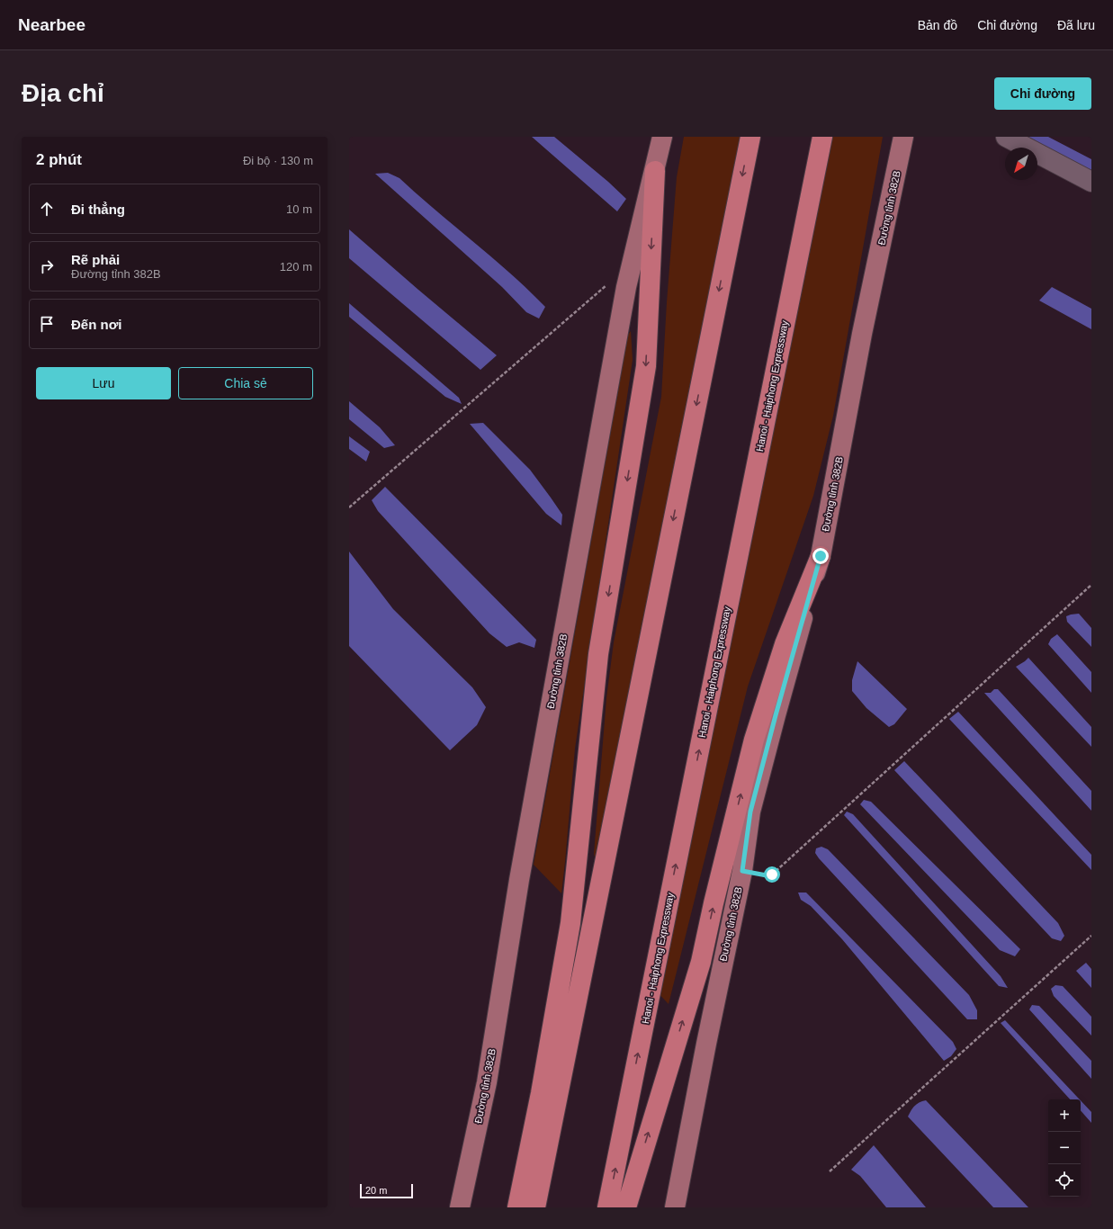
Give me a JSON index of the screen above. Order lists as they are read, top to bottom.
{
  "streets": {
    "highway": ["Hanoi - Haiphong Expressway"],
    "main road": ["Đường tỉnh 382B"]
  },
  "scale_bar": "20 m",
  "north": "bottom left",
  "page": {
    "header": "Nearbee",
    "nav": ["Bản đồ", "Chỉ đường", "Đã lưu"],
    "buttons": [
      "Chỉ đường",
      ["Lưu", "Chia sẻ"]
    ],
    "title": "Địa chỉ",
    "heading": ["2 phút", "Đi bộ · 130 m"],
    "list": [
      ["Đi thẳng", "10 m"],
      ["Rẽ phải", "Đường tỉnh 382B", "120 m"],
      "Đến nơi"
    ],
    "map_buttons": ["+", "−"],
    "scale": "20 m"
  }
}
